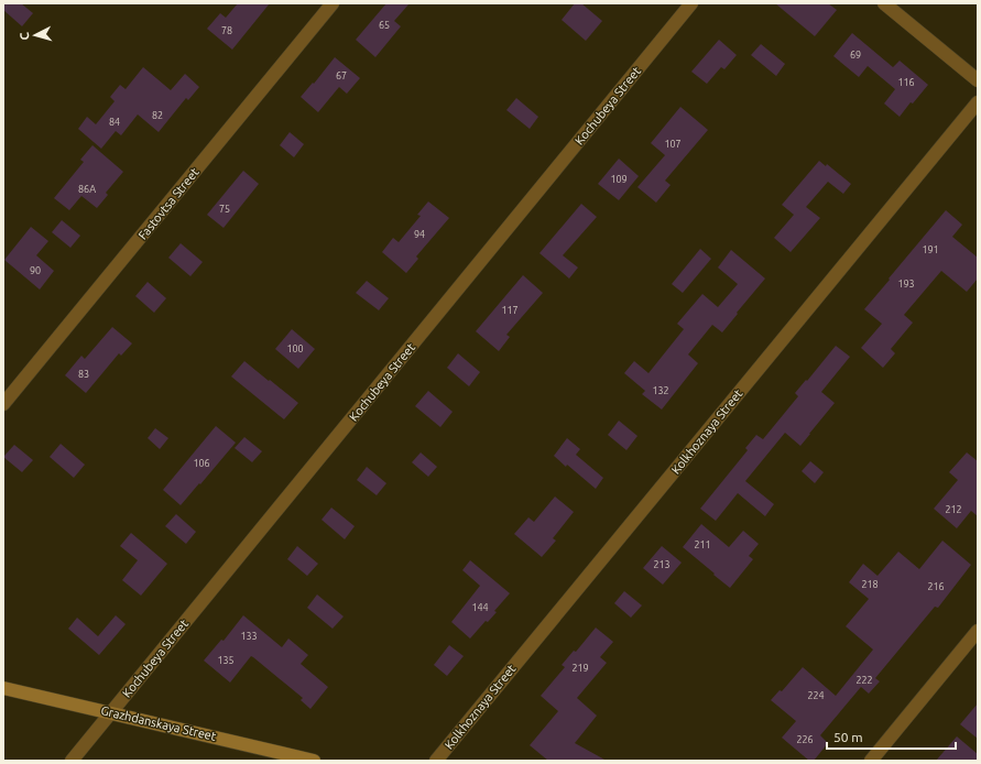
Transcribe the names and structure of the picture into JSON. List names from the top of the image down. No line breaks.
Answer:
{"streets":{"main road":["Grazhdanskaya Street"],"street":["Kochubeya Street","Fastovtsa Street","Kolkhoznaya Street"]},"crossings":[["Kochubeya Street","Grazhdanskaya Street"]],"house_numbers":["65","78","69","67","116","82","84","107","109","86А","75","94","191","90","193","117","100","83","132","106","212","211","213","218","216","144","133","135","219","222","224","226"],"scale_bar":"50 m","north":"left"}
